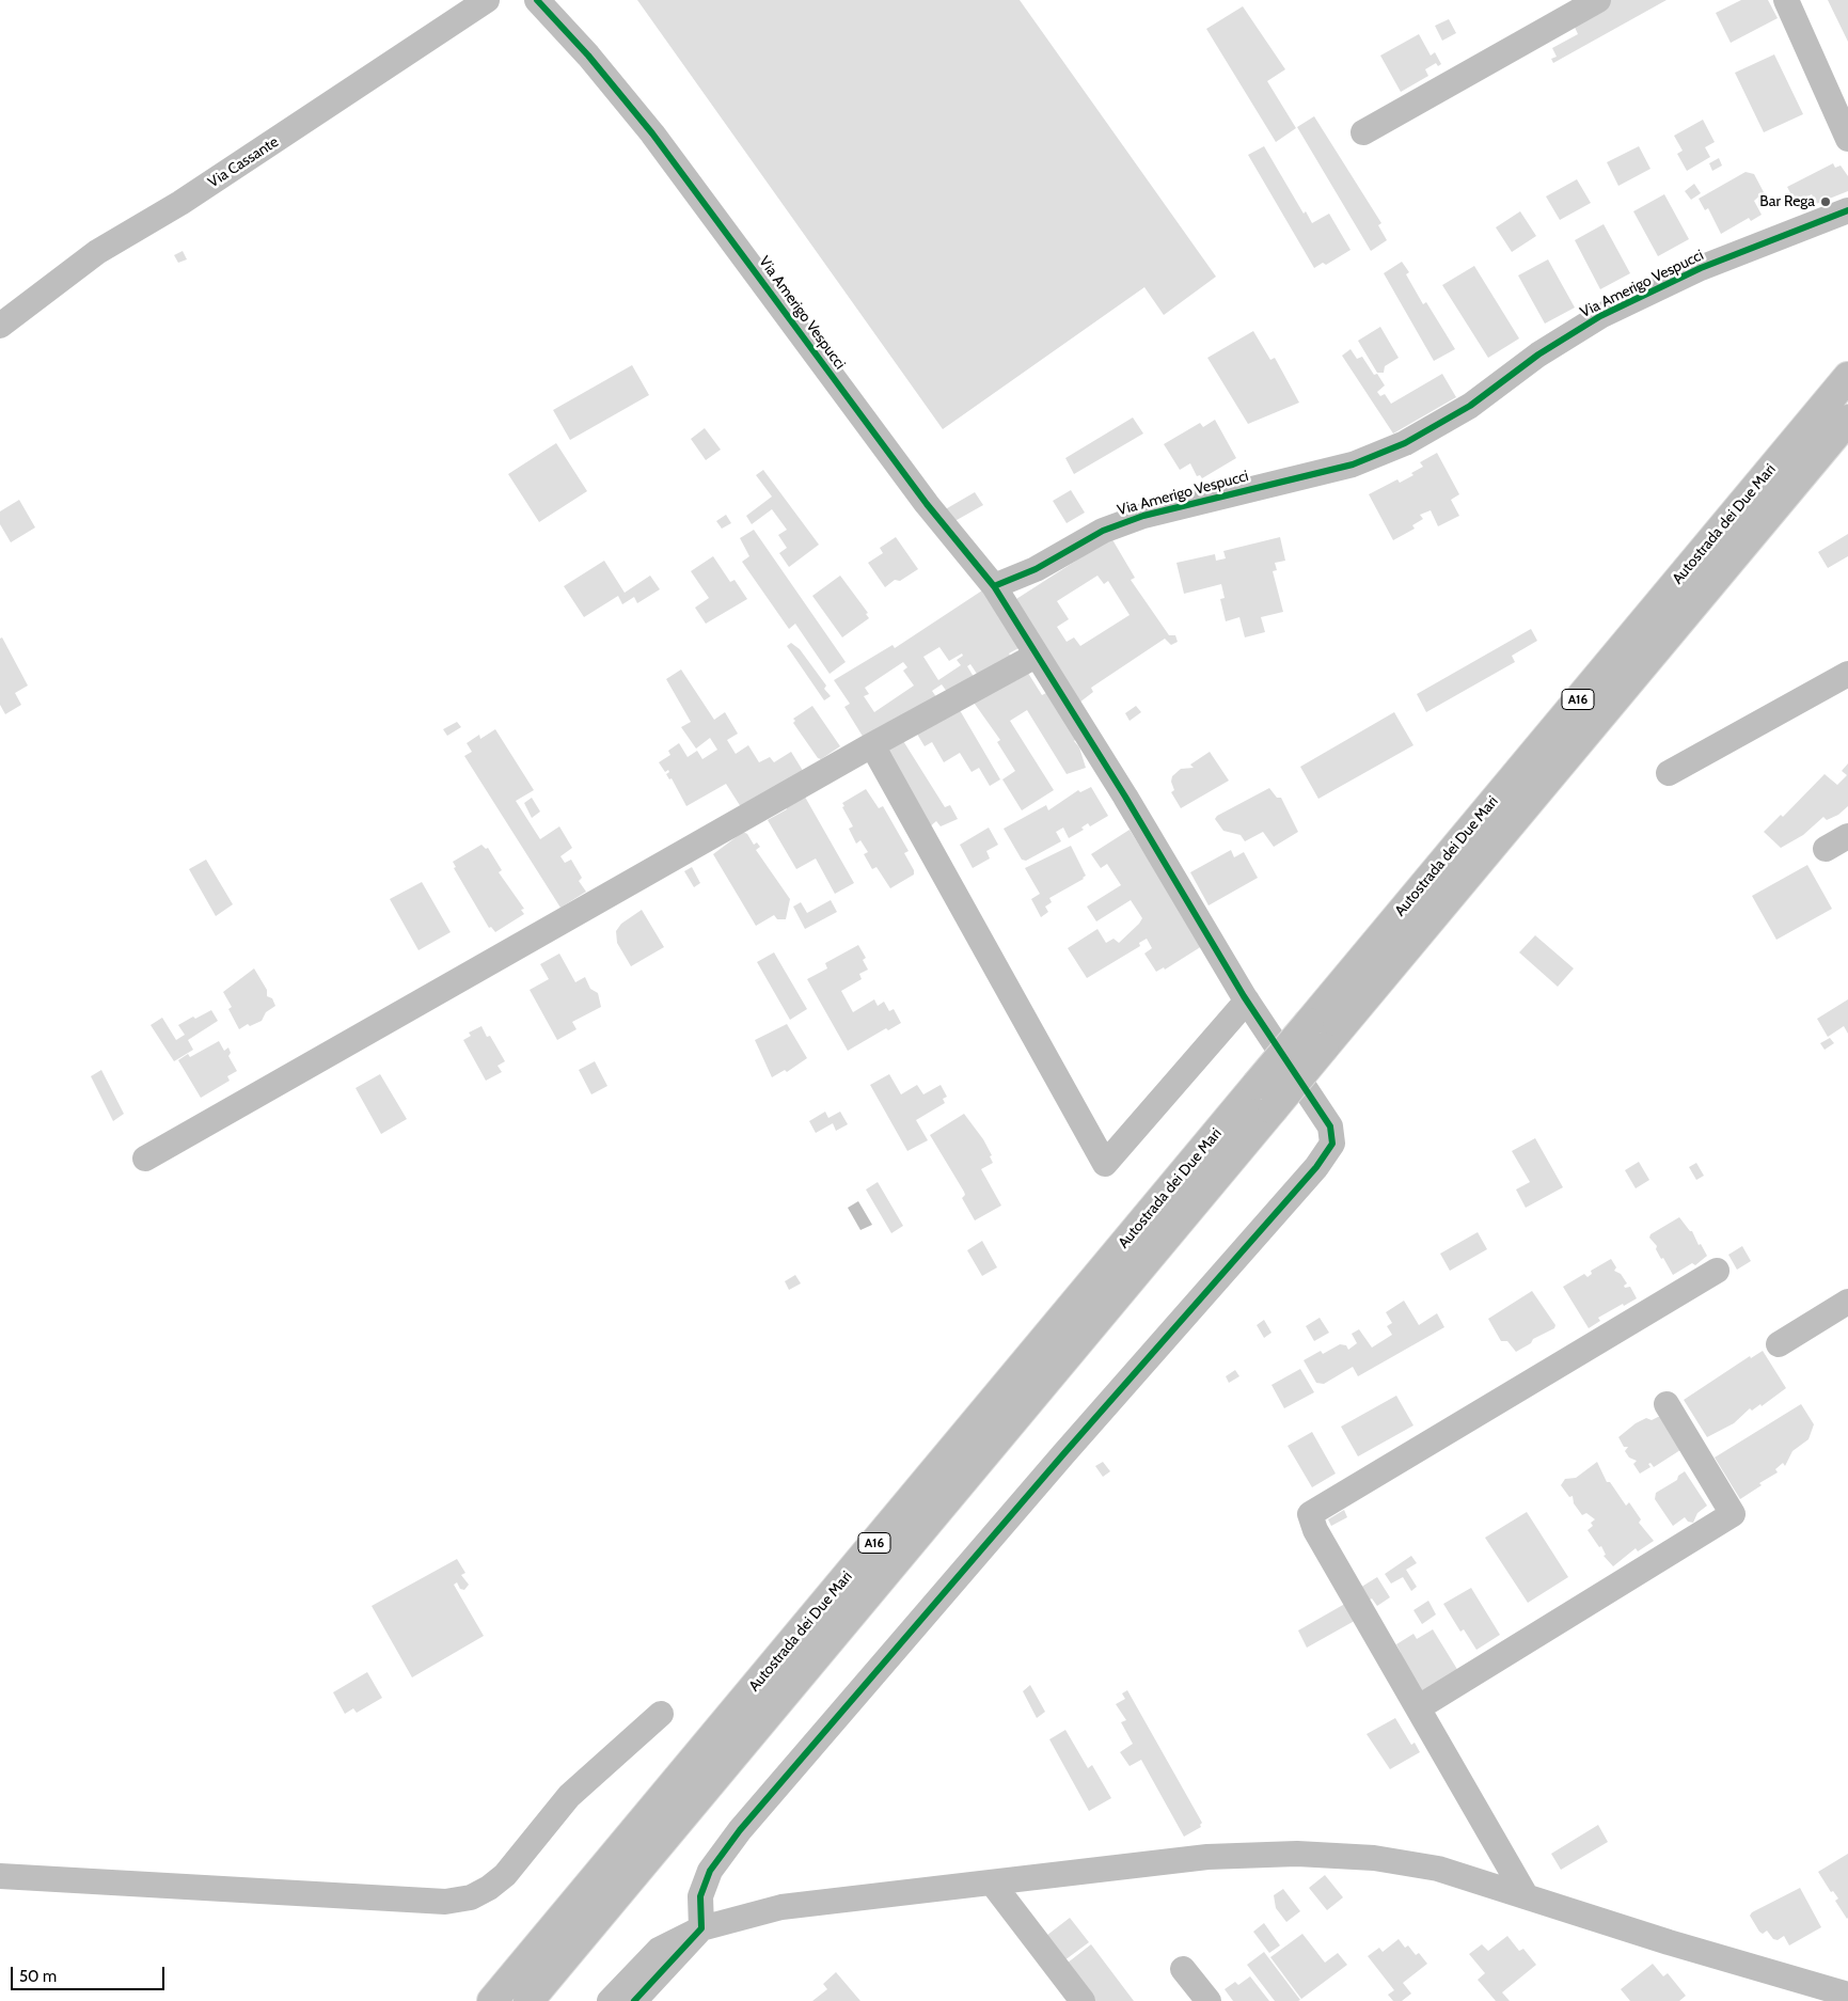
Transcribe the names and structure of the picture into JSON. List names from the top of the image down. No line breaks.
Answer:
{"streets":{"highway":["Autostrada dei Due Mari","A16"],"street":["Via Cassante","Via Amerigo Vespucci"]},"places":["Bar Rega"],"scale_bar":"50 m"}
